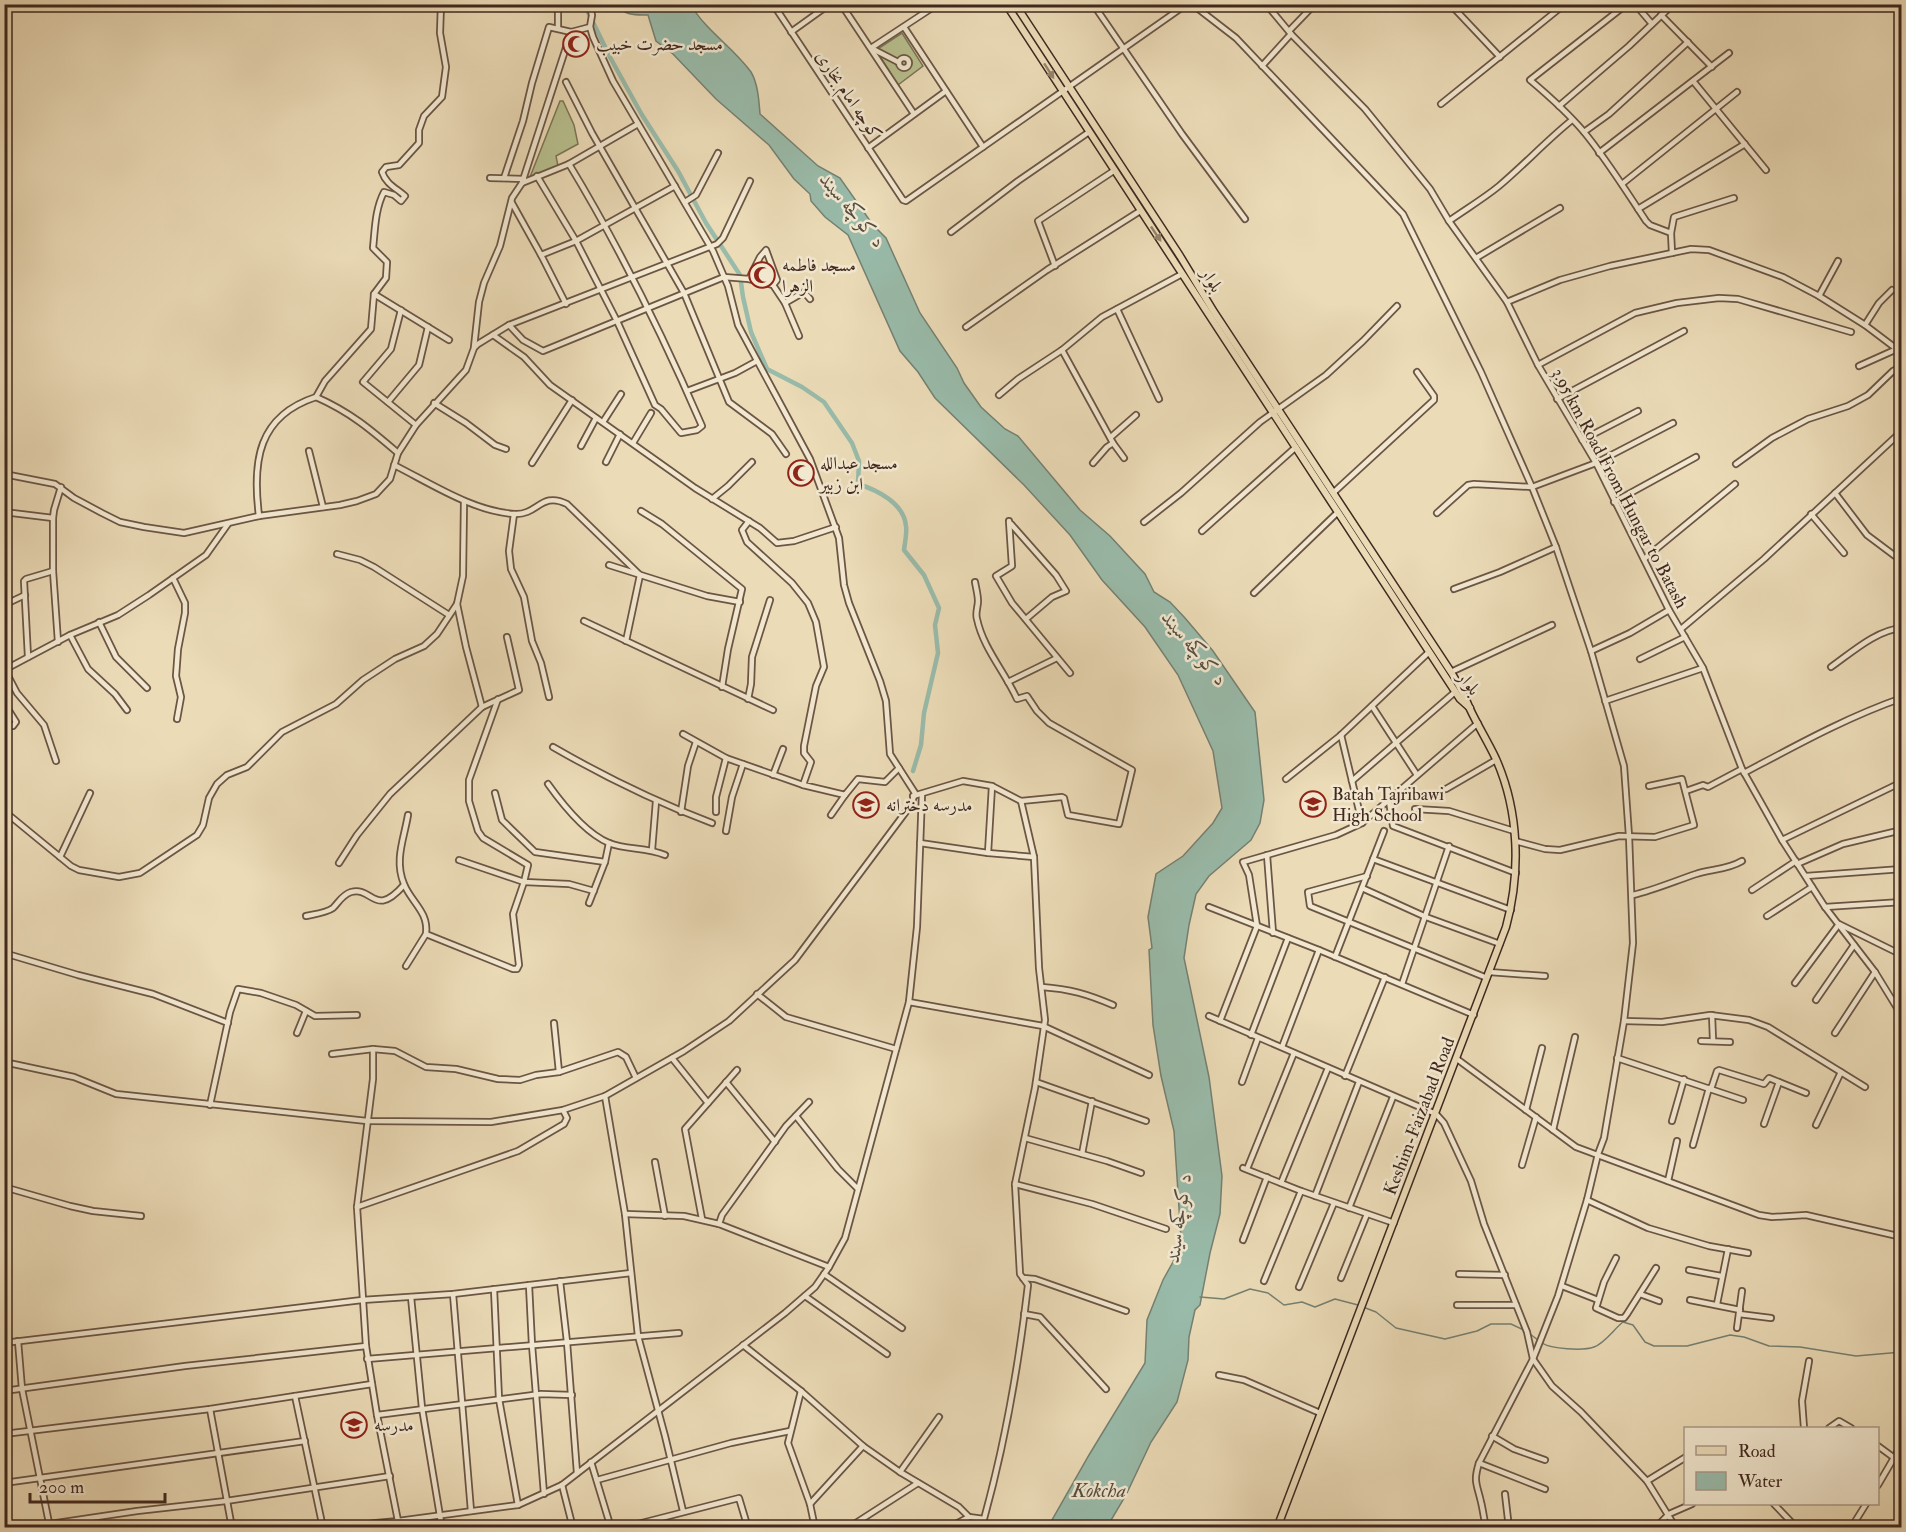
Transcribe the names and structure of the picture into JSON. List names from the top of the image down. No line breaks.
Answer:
{"streets":{"main road":["بلوار","Keshim-Faizabad Road"],"street":["کوچه امام بخاری","3.95 km Road From Hungar to Batash"]},"crossings":[["بلوار","Keshim-Faizabad Road"]],"water":["د کوکچه سیند","Kokcha"],"places":{"mosque":["مسجد حضرت خبیب","مسجد فاطمه الزهرا","مسجد عبدالله ابن زبیر"],"school or university":["Batah Tajribawi High School","مدرسه دخترانه","مدرسه"]},"legend":["Road","Water"],"scale_bar":"200 m"}
